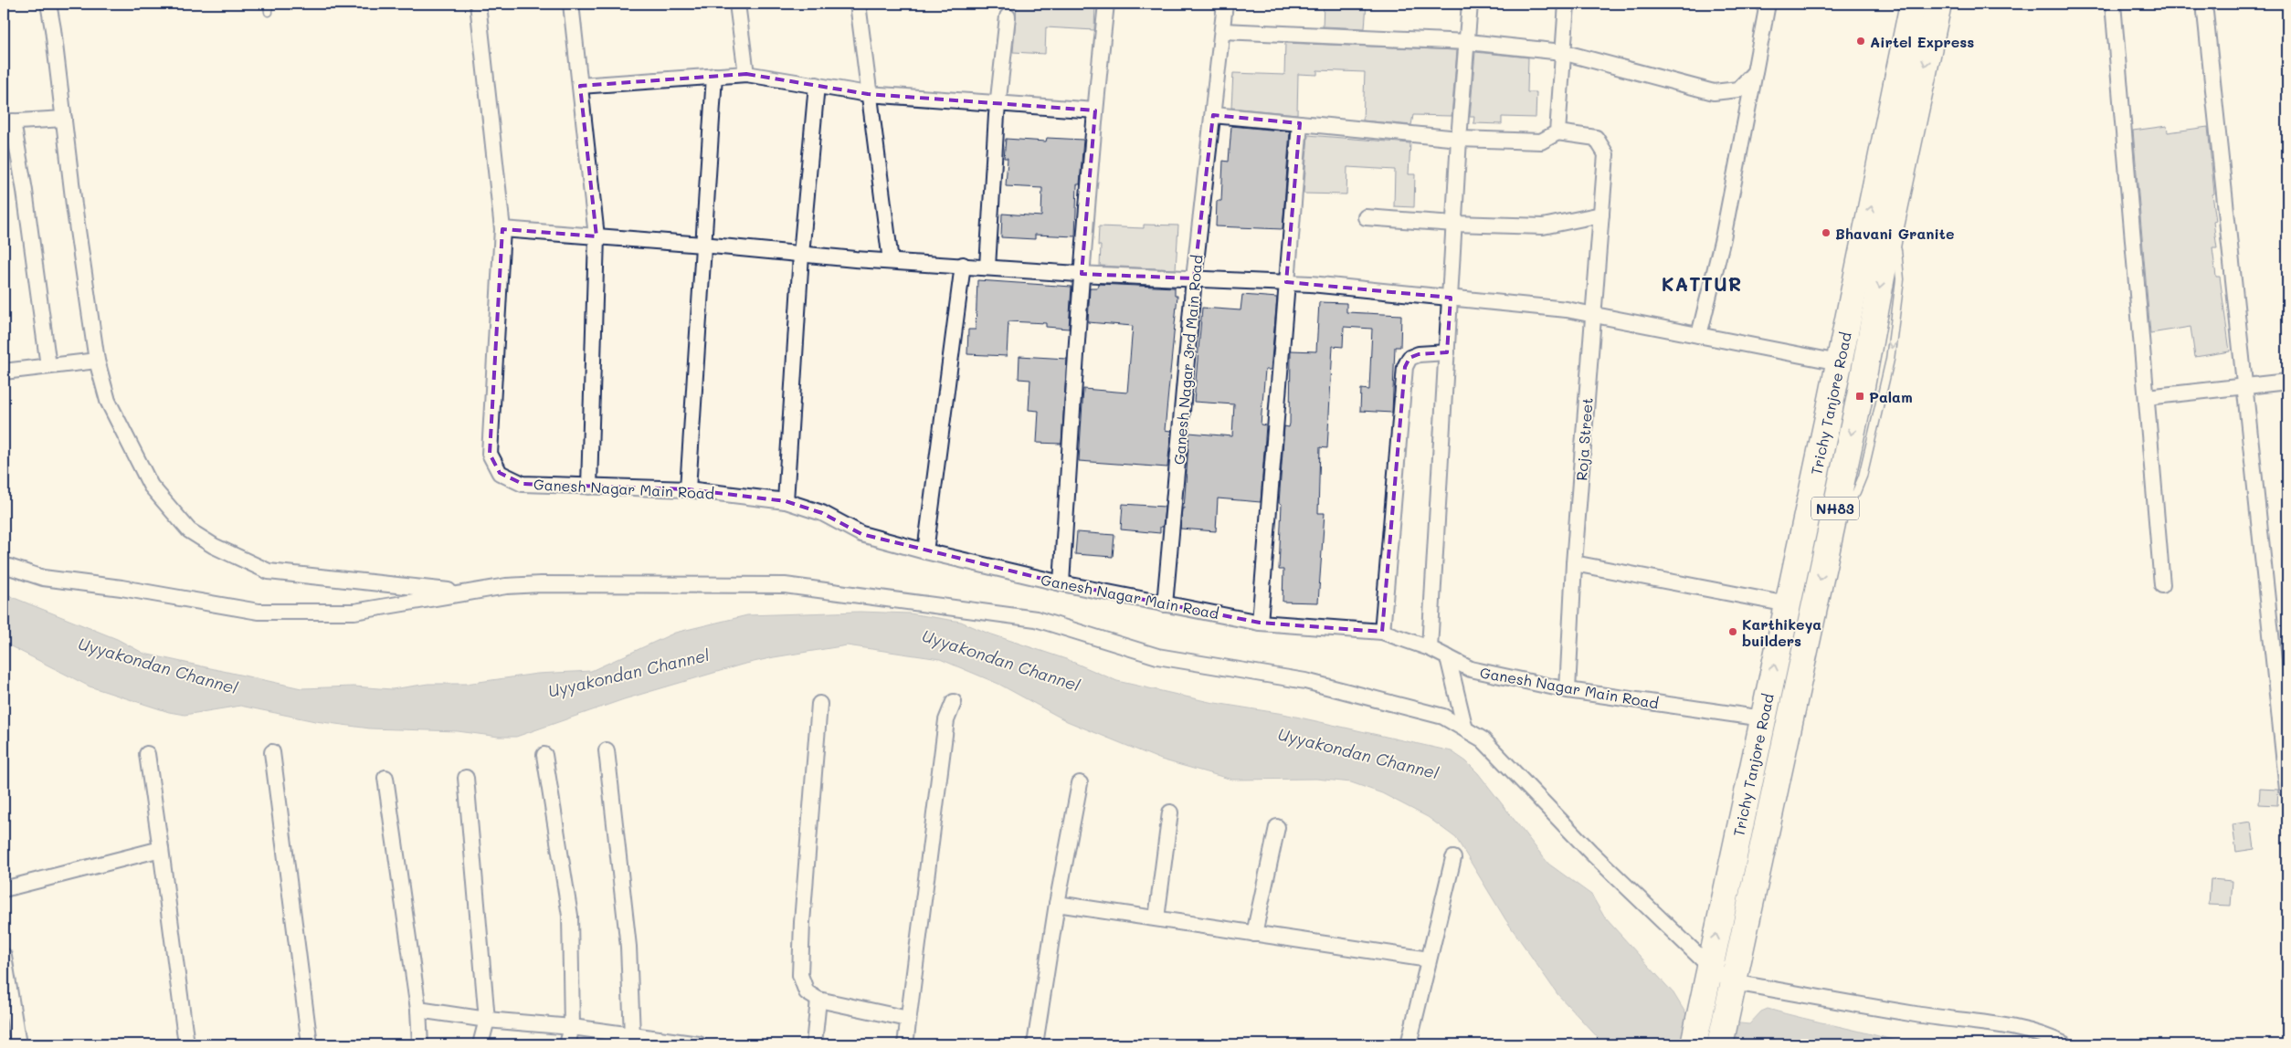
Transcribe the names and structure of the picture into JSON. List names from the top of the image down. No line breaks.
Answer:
{"streets":{"highway":["Trichy Tanjore Road","NH83"],"street":["Ganesh Nagar 3rd Main Road","Roja Street","Ganesh Nagar Main Road"]},"crossings":[["Ganesh Nagar 3rd Main Road","Ganesh Nagar Main Road"],["Trichy Tanjore Road","Ganesh Nagar Main Road"],["Roja Street","Ganesh Nagar Main Road"]],"districts":["KATTUR"],"water":["Uyyakondan Channel"],"places":{"other":["Airtel Express","Bhavani Granite","Karthikeya builders"],"transit":["Palam"]}}
